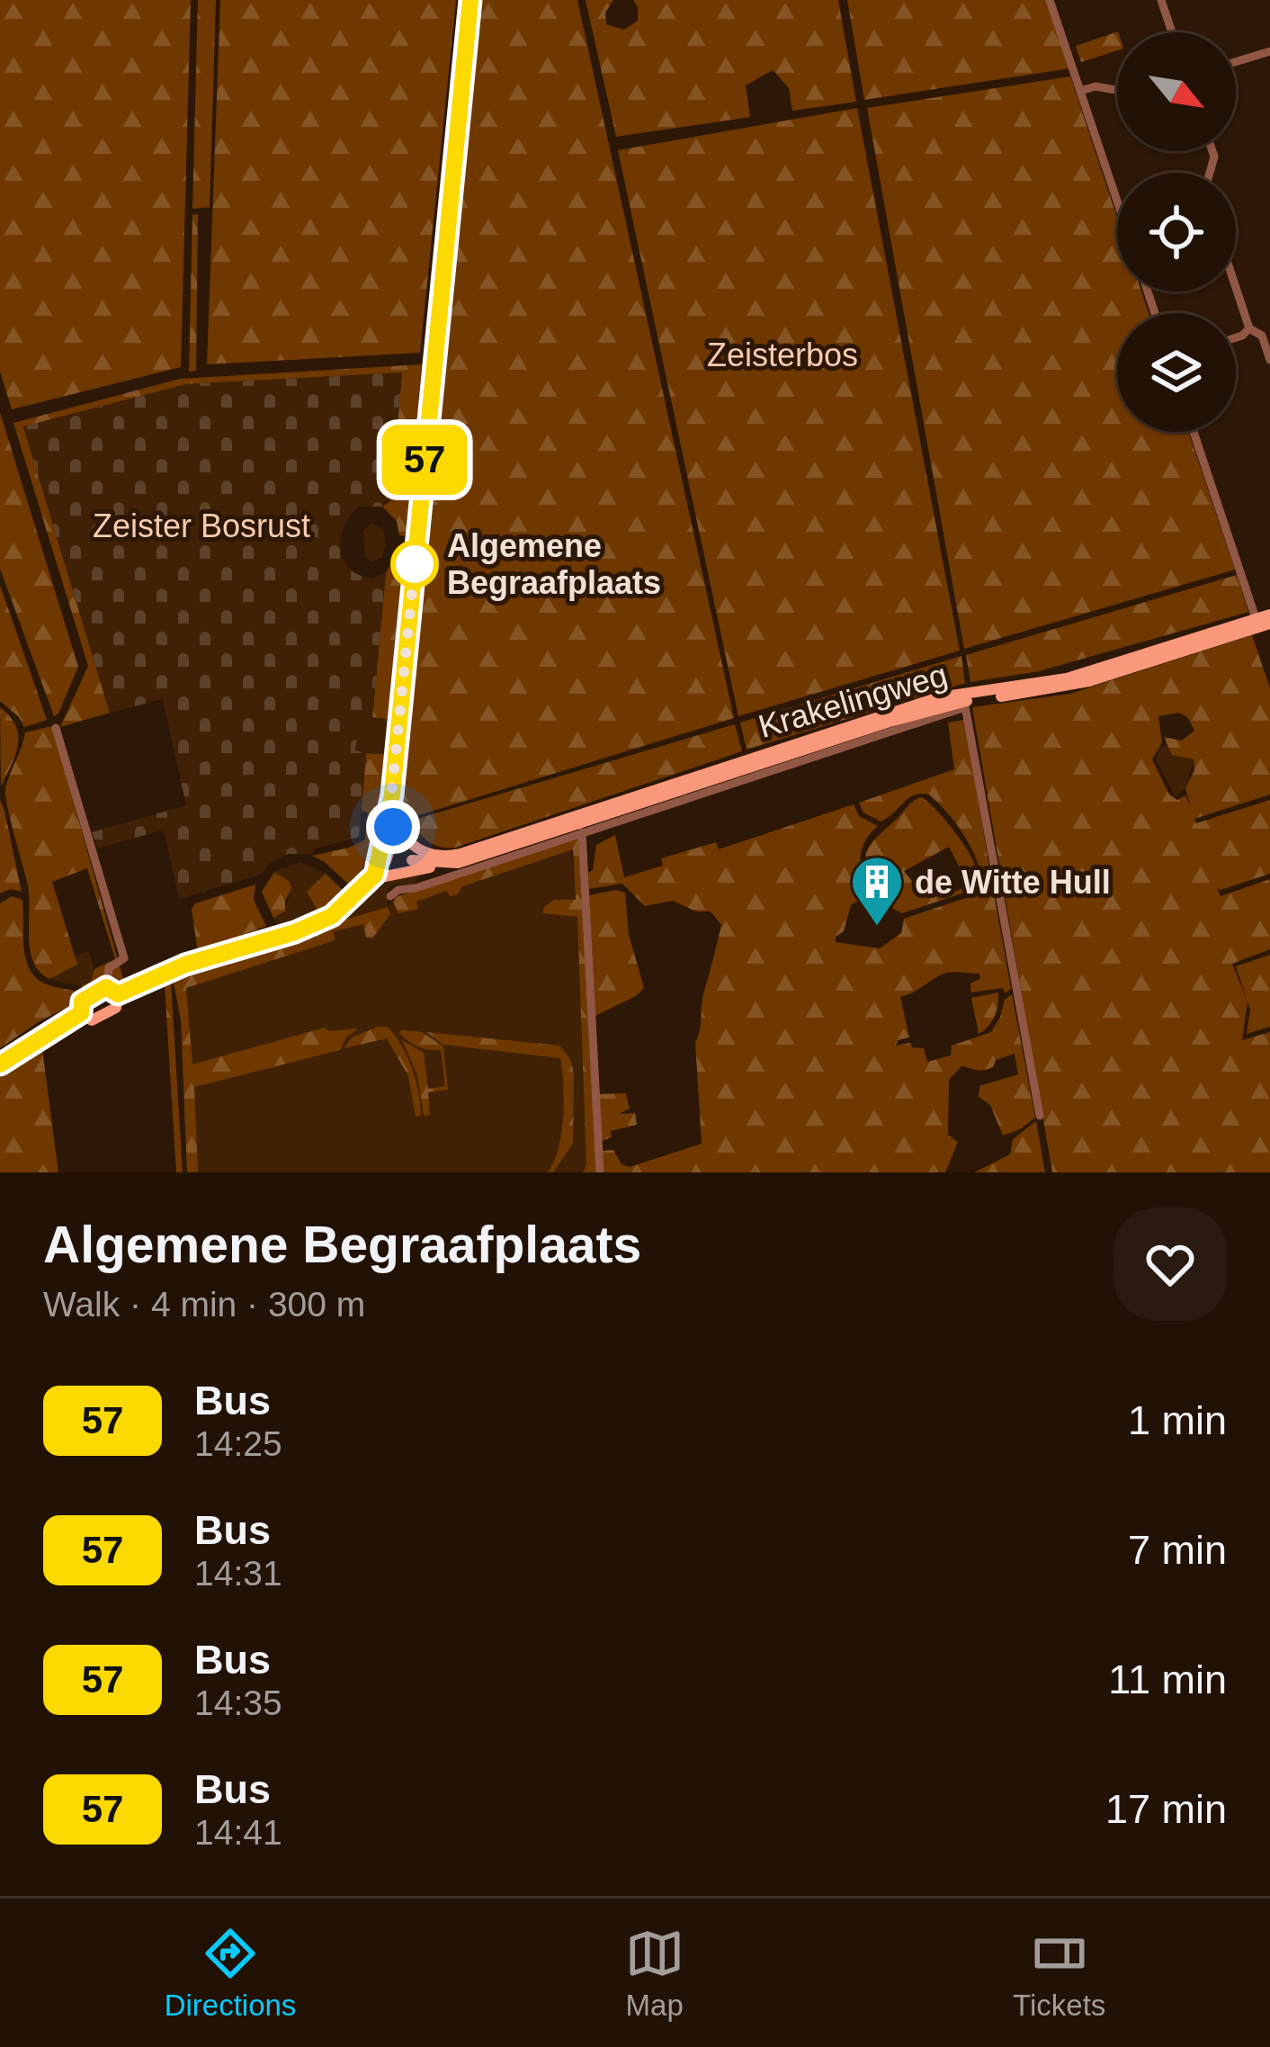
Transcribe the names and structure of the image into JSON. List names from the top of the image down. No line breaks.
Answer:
{"streets":{"main road":["Krakelingweg"]},"parks":["Zeisterbos","Zeister Bosrust"],"places":{"other":["Algemene Begraafplaats"],"building":["de Witte Hull"]},"lines":["bus line 57"],"north":"bottom right","page":{"on_map":"57","heading":["Algemene Begraafplaats","Walk · 4 min · 300 m"],"list":[{"mark":"57","name":"Bus","note":"14:25","value":"1 min"},{"mark":"57","name":"Bus","note":"14:31","value":"7 min"},{"mark":"57","name":"Bus","note":"14:35","value":"11 min"},{"mark":"57","name":"Bus","note":"14:41","value":"17 min"}],"tabs":["Directions","Map","Tickets"]}}
